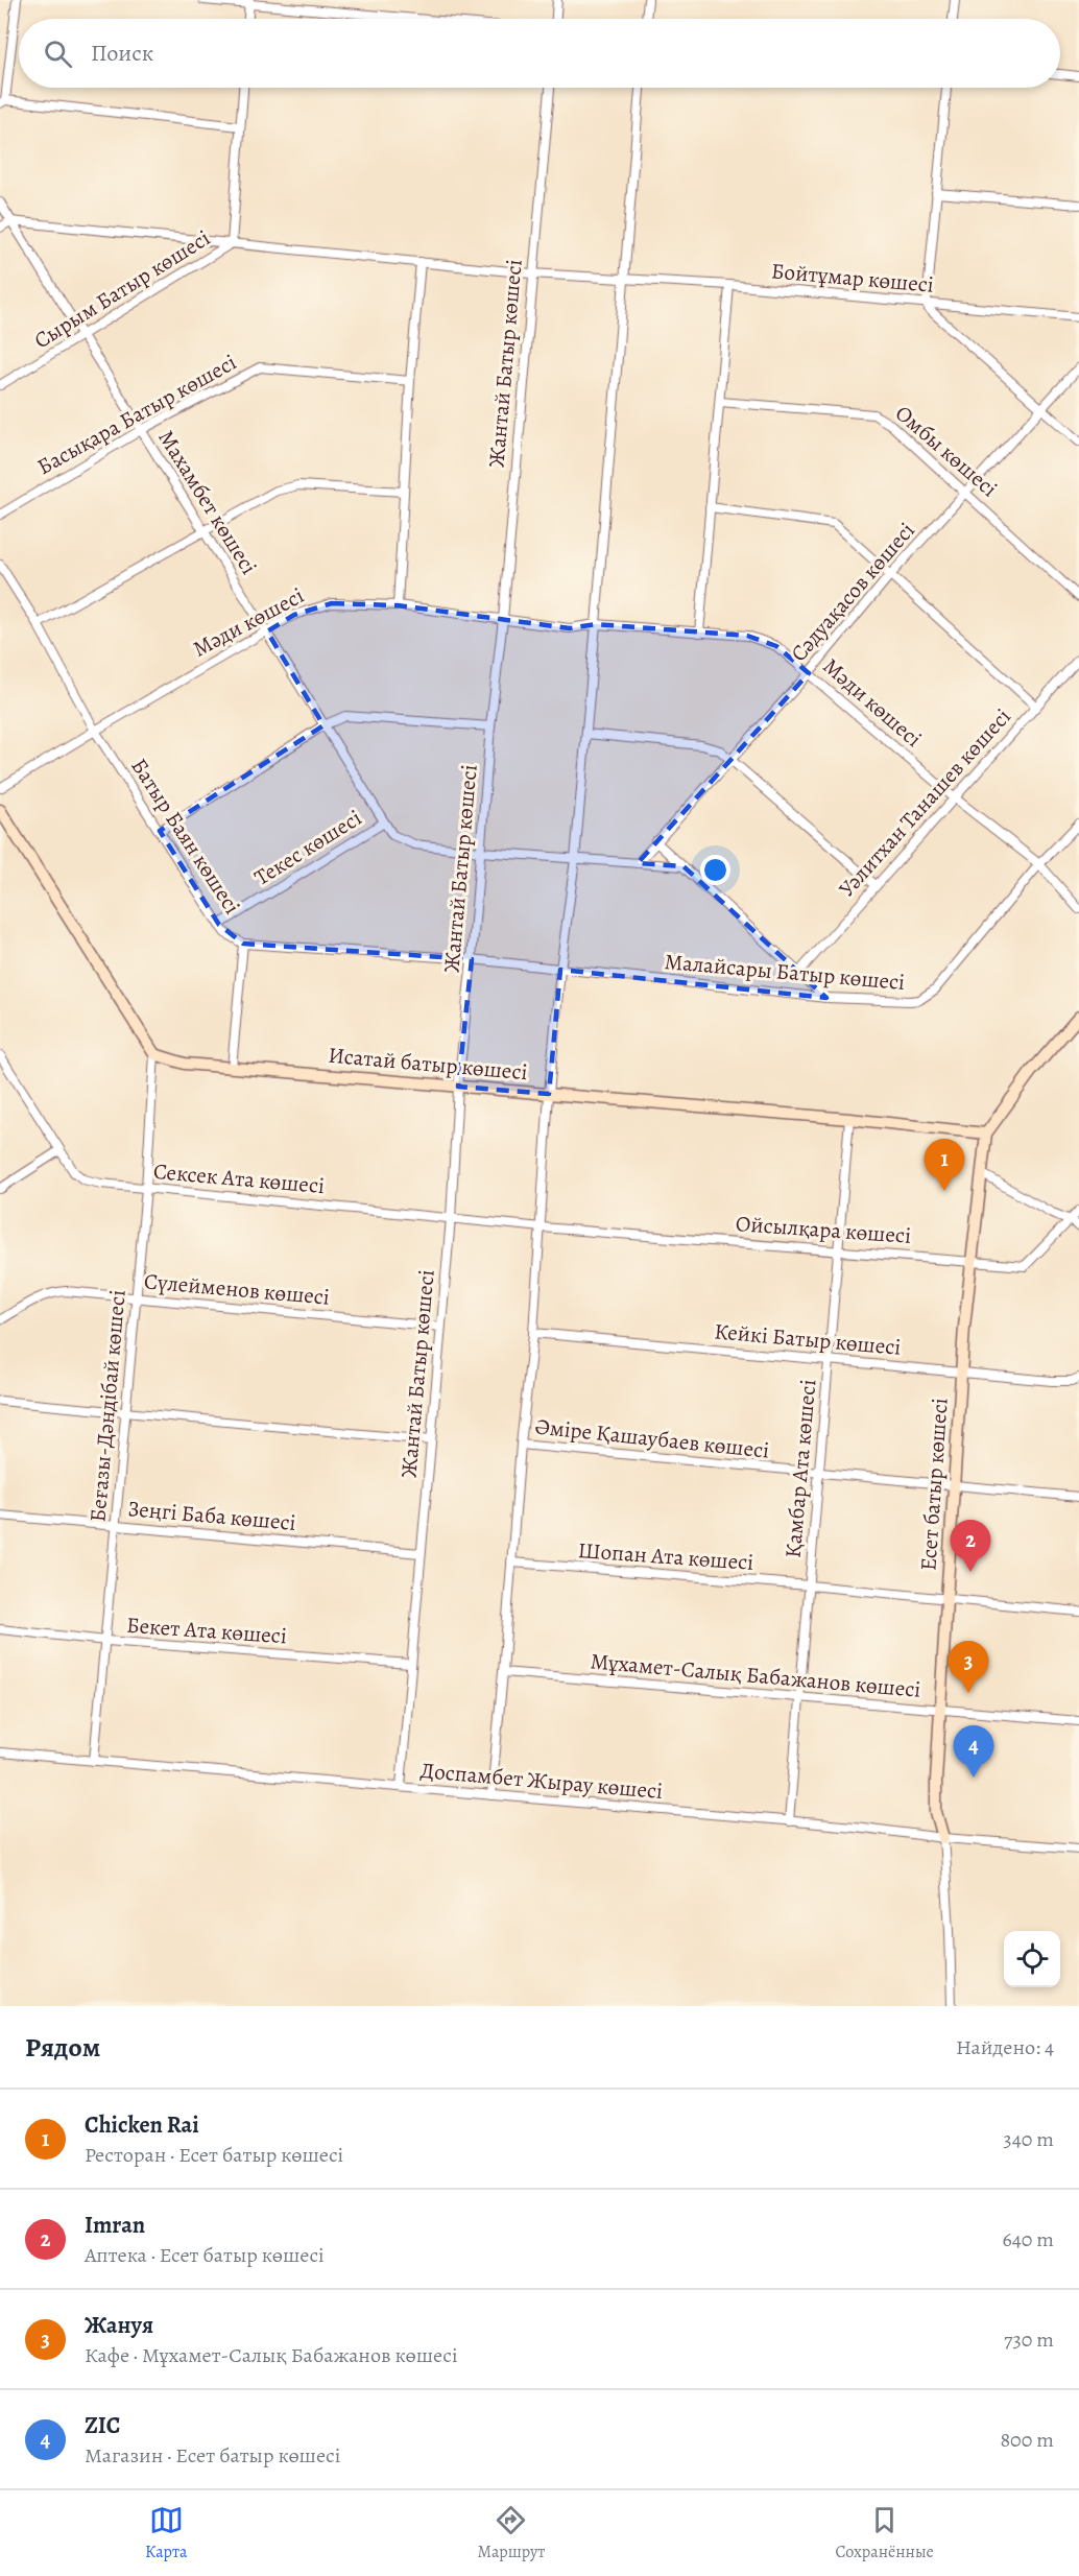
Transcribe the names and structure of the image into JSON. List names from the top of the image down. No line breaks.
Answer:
{"streets":{"street":["Бойтұмар көшесі","Сырым Батыр көшесі","Жантай Батыр көшесі","Басықара Батыр көшесі","Омбы көшесі","Махамбет көшесі","Сәдуақасов көшесі","Мәди көшесі","Уәлитхан Танашев көшесі","Батыр Баян көшесі","Текес көшесі","Малайсары Батыр көшесі","Исатай батыр көшесі","Сексек Ата көшесі","Ойсылқара көшесі","Сүлейменов көшесі","Кейкі Батыр көшесі","Беғазы-Дәндібай көшесі","Әміре Қашаубаев көшесі","Қамбар Ата көшесі","Есет батыр көшесі","Зеңгі Баба көшесі","Шопан Ата көшесі","Бекет Ата көшесі","Мұхамет-Салық Бабажанов көшесі","Доспамбет Жырау көшесі"]},"crossings":[["Бойтұмар көшесі","Сырым Батыр көшесі"],["Бойтұмар көшесі","Жантай Батыр көшесі"],["Сырым Батыр көшесі","Махамбет көшесі"],["Жантай Батыр көшесі","Махамбет көшесі"],["Жантай Батыр көшесі","Мәди көшесі"],["Жантай Батыр көшесі","Батыр Баян көшесі"],["Жантай Батыр көшесі","Исатай батыр көшесі"],["Жантай Батыр көшесі","Сексек Ата көшесі"],["Жантай Батыр көшесі","Сүлейменов көшесі"],["Жантай Батыр көшесі","Зеңгі Баба көшесі"],["Жантай Батыр көшесі","Бекет Ата көшесі"],["Жантай Батыр көшесі","Доспамбет Жырау көшесі"],["Басықара Батыр көшесі","Махамбет көшесі"],["Омбы көшесі","Сәдуақасов көшесі"],["Махамбет көшесі","Сәдуақасов көшесі"],["Махамбет көшесі","Мәди көшесі"],["Махамбет көшесі","Текес көшесі"],["Сәдуақасов көшесі","Мәди көшесі"],["Мәди көшесі","Уәлитхан Танашев көшесі"],["Мәди көшесі","Батыр Баян көшесі"],["Мәди көшесі","Малайсары Батыр көшесі"],["Батыр Баян көшесі","Текес көшесі"],["Батыр Баян көшесі","Малайсары Батыр көшесі"],["Исатай батыр көшесі","Беғазы-Дәндібай көшесі"],["Исатай батыр көшесі","Қамбар Ата көшесі"],["Исатай батыр көшесі","Есет батыр көшесі"],["Сексек Ата көшесі","Ойсылқара көшесі"],["Сексек Ата көшесі","Беғазы-Дәндібай көшесі"],["Ойсылқара көшесі","Қамбар Ата көшесі"],["Ойсылқара көшесі","Есет батыр көшесі"],["Сүлейменов көшесі","Беғазы-Дәндібай көшесі"],["Кейкі Батыр көшесі","Қамбар Ата көшесі"],["Кейкі Батыр көшесі","Есет батыр көшесі"],["Беғазы-Дәндібай көшесі","Зеңгі Баба көшесі"],["Беғазы-Дәндібай көшесі","Бекет Ата көшесі"],["Беғазы-Дәндібай көшесі","Доспамбет Жырау көшесі"],["Әміре Қашаубаев көшесі","Қамбар Ата көшесі"],["Әміре Қашаубаев көшесі","Есет батыр көшесі"],["Қамбар Ата көшесі","Шопан Ата көшесі"],["Қамбар Ата көшесі","Мұхамет-Салық Бабажанов көшесі"],["Қамбар Ата көшесі","Доспамбет Жырау көшесі"],["Есет батыр көшесі","Шопан Ата көшесі"],["Есет батыр көшесі","Мұхамет-Салық Бабажанов көшесі"],["Есет батыр көшесі","Доспамбет Жырау көшесі"]],"page":{"search":"Поиск","pins":["1","2","3","4"],"heading":["Рядом","Найдено: 4"],"list":[{"mark":"1","name":"Chicken Rai","note":"Ресторан · Есет батыр көшесі","value":"340 m"},{"mark":"2","name":"Imran","note":"Аптека · Есет батыр көшесі","value":"640 m"},{"mark":"3","name":"Жануя","note":"Кафе · Мұхамет-Салық Бабажанов көшесі","value":"730 m"},{"mark":"4","name":"ZIC","note":"Магазин · Есет батыр көшесі","value":"800 m"}],"nav":["Карта","Маршрут","Сохранённые"]}}
